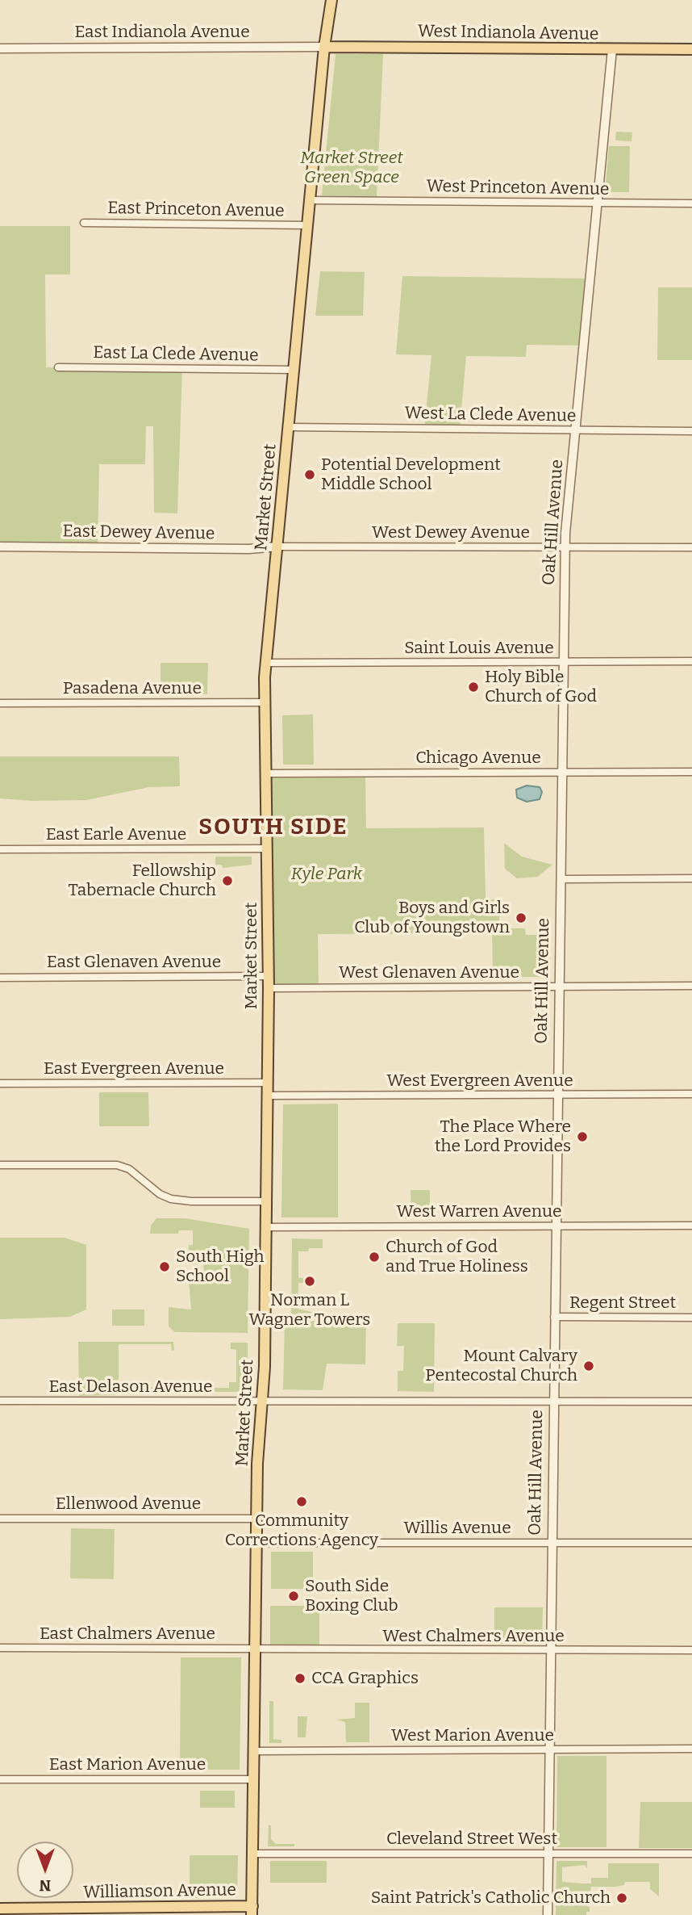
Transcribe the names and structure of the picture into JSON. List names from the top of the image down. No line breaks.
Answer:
{"streets":{"main road":["West Indianola Avenue","Market Street","Williamson Avenue"],"street":["East Indianola Avenue","West Princeton Avenue","East Princeton Avenue","East La Clede Avenue","West La Clede Avenue","Oak Hill Avenue","East Dewey Avenue","West Dewey Avenue","Saint Louis Avenue","Pasadena Avenue","Chicago Avenue","East Earle Avenue","East Glenaven Avenue","West Glenaven Avenue","East Evergreen Avenue","West Evergreen Avenue","West Warren Avenue","Regent Street","East Delason Avenue","Ellenwood Avenue","Willis Avenue","East Chalmers Avenue","West Chalmers Avenue","West Marion Avenue","East Marion Avenue","Cleveland Street West"]},"crossings":[["East Indianola Avenue","West Indianola Avenue"],["East Indianola Avenue","Market Street"],["West Indianola Avenue","Market Street"],["West Indianola Avenue","Oak Hill Avenue"],["West Princeton Avenue","Market Street"],["West Princeton Avenue","Oak Hill Avenue"],["East Princeton Avenue","Market Street"],["East La Clede Avenue","Market Street"],["West La Clede Avenue","Market Street"],["West La Clede Avenue","Oak Hill Avenue"],["Market Street","East Dewey Avenue"],["Market Street","West Dewey Avenue"],["Market Street","Saint Louis Avenue"],["Market Street","Pasadena Avenue"],["Market Street","Chicago Avenue"],["Market Street","East Earle Avenue"],["Market Street","East Glenaven Avenue"],["Market Street","West Glenaven Avenue"],["Market Street","East Evergreen Avenue"],["Market Street","West Evergreen Avenue"],["Market Street","West Warren Avenue"],["Market Street","East Delason Avenue"],["Market Street","Ellenwood Avenue"],["Market Street","Willis Avenue"],["Market Street","East Chalmers Avenue"],["Market Street","West Chalmers Avenue"],["Market Street","West Marion Avenue"],["Market Street","East Marion Avenue"],["Market Street","Cleveland Street West"],["Market Street","Williamson Avenue"],["Oak Hill Avenue","West Dewey Avenue"],["Oak Hill Avenue","Saint Louis Avenue"],["Oak Hill Avenue","Chicago Avenue"],["Oak Hill Avenue","West Glenaven Avenue"],["Oak Hill Avenue","West Evergreen Avenue"],["Oak Hill Avenue","West Warren Avenue"],["Oak Hill Avenue","Regent Street"],["Oak Hill Avenue","East Delason Avenue"],["Oak Hill Avenue","Willis Avenue"],["Oak Hill Avenue","West Chalmers Avenue"],["Oak Hill Avenue","West Marion Avenue"],["Oak Hill Avenue","Cleveland Street West"],["East Dewey Avenue","West Dewey Avenue"],["East Chalmers Avenue","West Chalmers Avenue"]],"districts":["SOUTH SIDE"],"parks":["Market Street Green Space","Kyle Park"],"places":["Potential Development Middle School","Holy Bible Church of God","Fellowship Tabernacle Church","Boys and Girls Club of Youngstown","The Place Where the Lord Provides","Church of God and True Holiness","South High School","Norman L Wagner Towers","Mount Calvary Pentecostal Church","Community Corrections Agency","South Side Boxing Club","CCA Graphics","Saint Patrick's Catholic Church"],"north":"bottom"}
